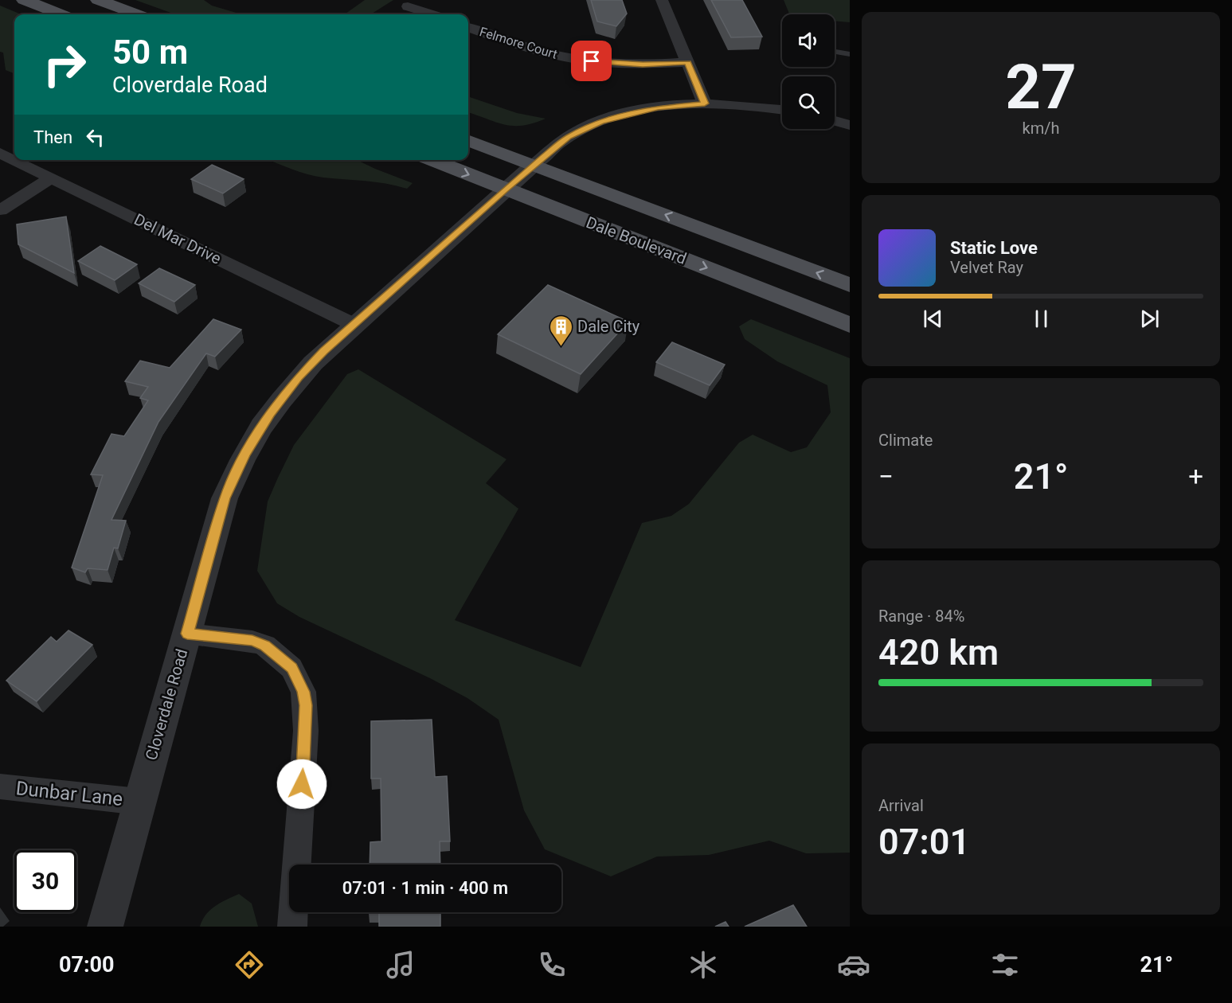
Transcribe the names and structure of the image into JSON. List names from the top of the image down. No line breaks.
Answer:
{"streets":{"main road":["Dale Boulevard"],"street":["Felmore Court","Del Mar Drive","Cloverdale Road","Dunbar Lane"]},"crossings":[["Del Mar Drive","Cloverdale Road"],["Dale Boulevard","Cloverdale Road"],["Cloverdale Road","Dunbar Lane"]],"places":{"building":["Dale City"]},"page":{"tile":[["27","km/h"],"Climate",["Range · 84%","420 km"],["Arrival","07:01"]],"turn":["50 m","Cloverdale Road"],"then":"Then","song":["Static Love","Velvet Ray"],"heat":["−","21°","+"],"limit":"30","trip":"07:01 · 1 min · 400 m","tabs":["07:00","21°"]}}
